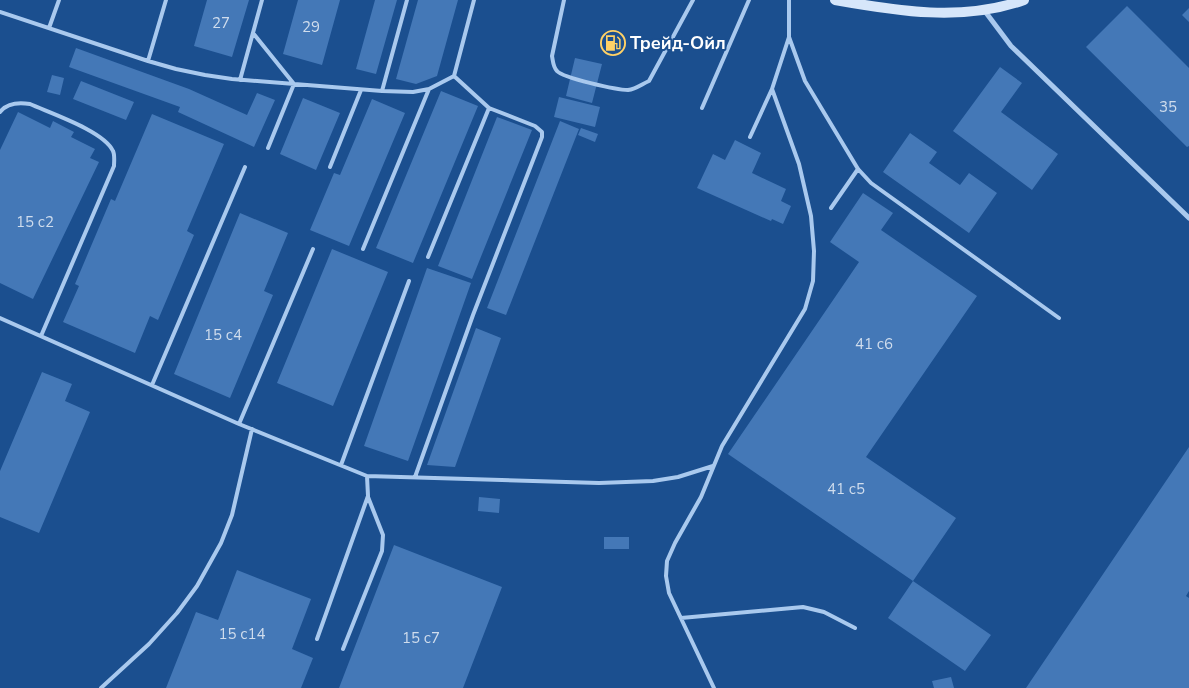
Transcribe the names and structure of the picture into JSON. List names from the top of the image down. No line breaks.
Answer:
{"places":{"fuel station":["Трейд-Ойл"]},"house_numbers":["27","29","35","15 с2","15 с4","41 с6","41 с5","15 с14","15 с7"]}
